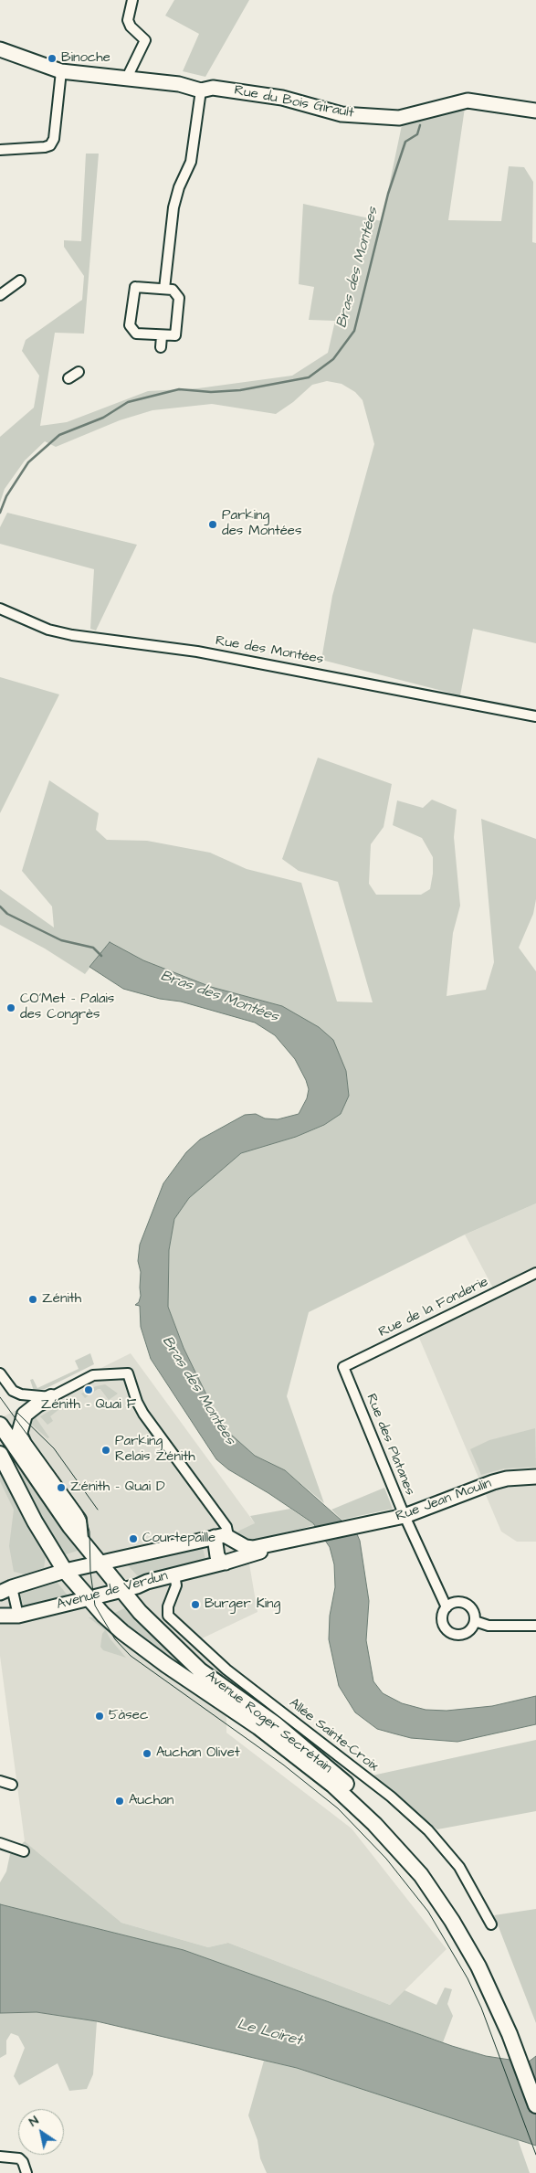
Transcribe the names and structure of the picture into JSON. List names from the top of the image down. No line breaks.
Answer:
{"streets":{"main road":["Avenue Roger Secrétain"],"street":["Rue du Bois Girault","Rue des Montées","Rue de la Fonderie","Rue des Platanes","Rue Jean Moulin","Avenue de Verdun","Allée Sainte-Croix"]},"crossings":[["Rue de la Fonderie","Rue des Platanes"],["Rue des Platanes","Rue Jean Moulin"],["Rue Jean Moulin","Avenue de Verdun"],["Avenue de Verdun","Avenue Roger Secrétain"],["Avenue de Verdun","Allée Sainte-Croix"]],"water":["Bras des Montées","Le Loiret"],"places":["Binoche","Parking des Montées","CO'Met - Palais des Congrès","Zénith","Zénith - Quai F","Parking Relais Zénith","Zénith - Quai D","Courtepaille","Burger King","5àsec","Auchan Olivet","Auchan"],"north":"top left"}
